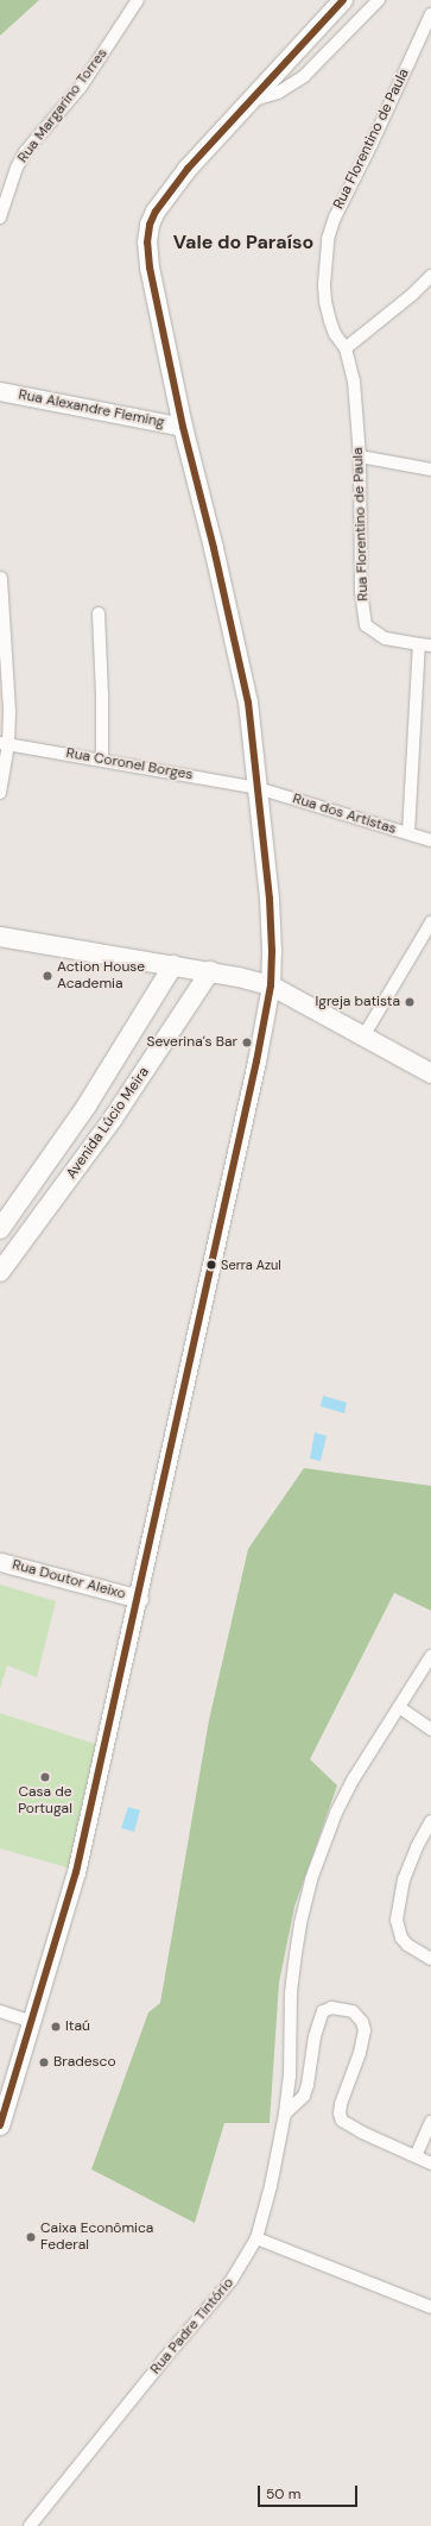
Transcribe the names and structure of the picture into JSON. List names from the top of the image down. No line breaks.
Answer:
{"streets":{"main road":["Rua Alexandre Fleming","Avenida Lúcio Meira","Rua Doutor Aleixo"],"street":["Rua Margarino Torres","Rua Florentino de Paula","Rua Coronel Borges","Rua dos Artistas","Rua Padre Tintório"]},"crossings":[["Rua Florentino de Paula","Rua dos Artistas"],["Rua Coronel Borges","Rua dos Artistas"]],"districts":["Vale do Paraíso"],"places":["Action House Academia","Igreja batista","Severina's Bar","Serra Azul","Casa de Portugal","Itaú","Bradesco","Caixa Econômica Federal"],"scale_bar":"50 m"}
